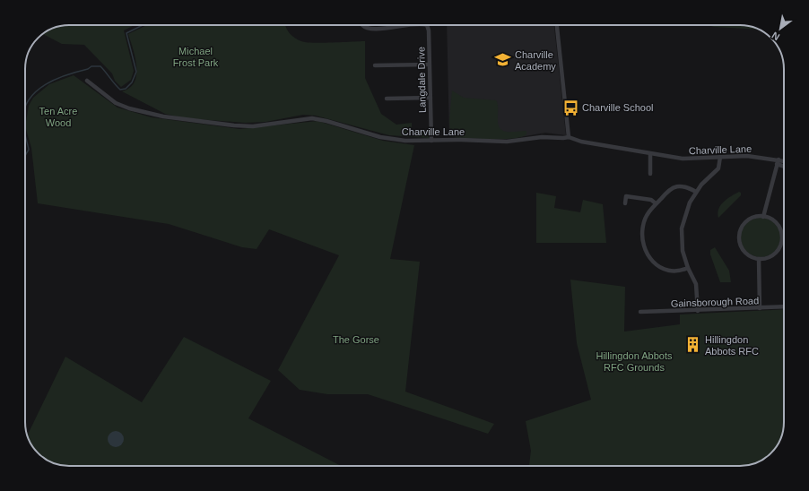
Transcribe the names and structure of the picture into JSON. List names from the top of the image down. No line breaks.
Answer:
{"streets":{"street":["Langdale Drive","Charville Lane","Gainsborough Road"]},"crossings":[["Langdale Drive","Charville Lane"]],"parks":["Michael Frost Park","Ten Acre Wood","The Gorse","Hillingdon Abbots RFC Grounds"],"places":{"school or university":["Charville Academy"],"bus stop":["Charville School"],"building":["Hillingdon Abbots RFC"]},"north":"bottom left"}
